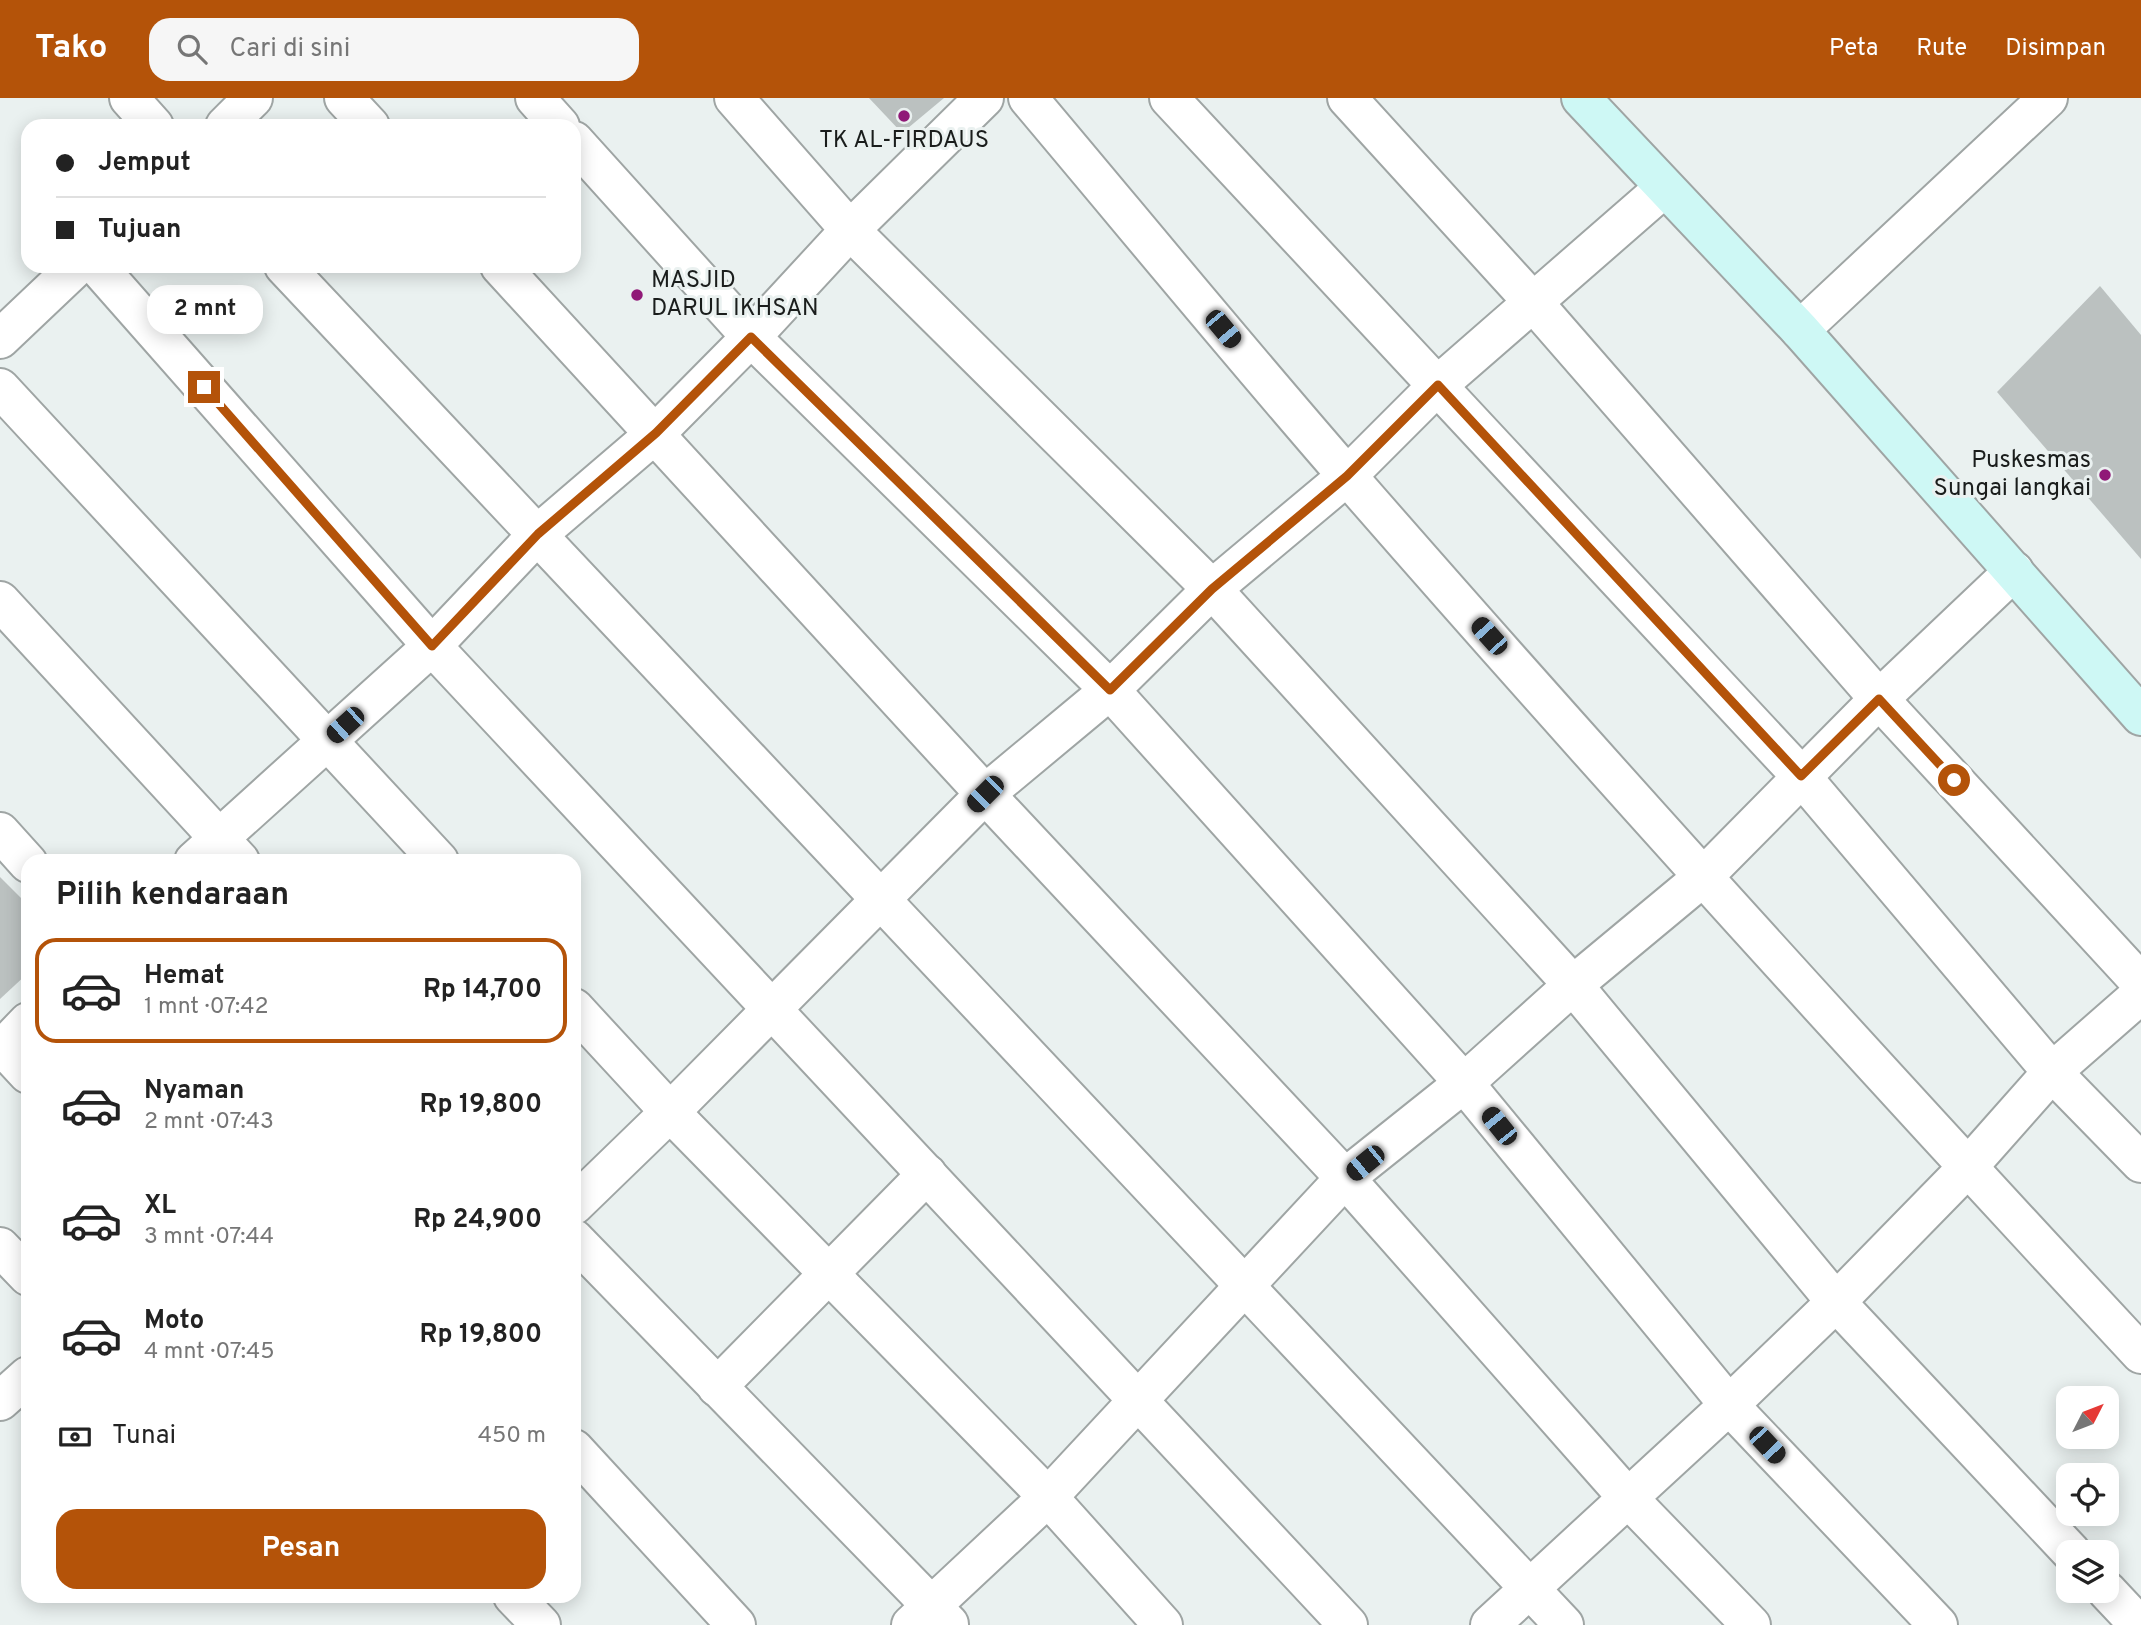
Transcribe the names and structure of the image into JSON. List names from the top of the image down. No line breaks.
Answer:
{"places":["TK AL-FIRDAUS","MASJID DARUL IKHSAN","Puskesmas Sungai langkai"],"north":"top right","page":{"header":"Tako","search":"Cari di sini","nav":["Peta","Rute","Disimpan"],"banner":["Jemput","Tujuan"],"bubble":"2 mnt","heading":"Pilih kendaraan","list":[{"name":"Hemat","note":"1 mnt · 07:42","value":"Rp 14,700"},{"name":"Nyaman","note":"2 mnt · 07:43","value":"Rp 19,800"},{"name":"XL","note":"3 mnt · 07:44","value":"Rp 24,900"},{"name":"Moto","note":"4 mnt · 07:45","value":"Rp 19,800"}],"pay":["Tunai","450 m"],"buttons":"Pesan"}}
